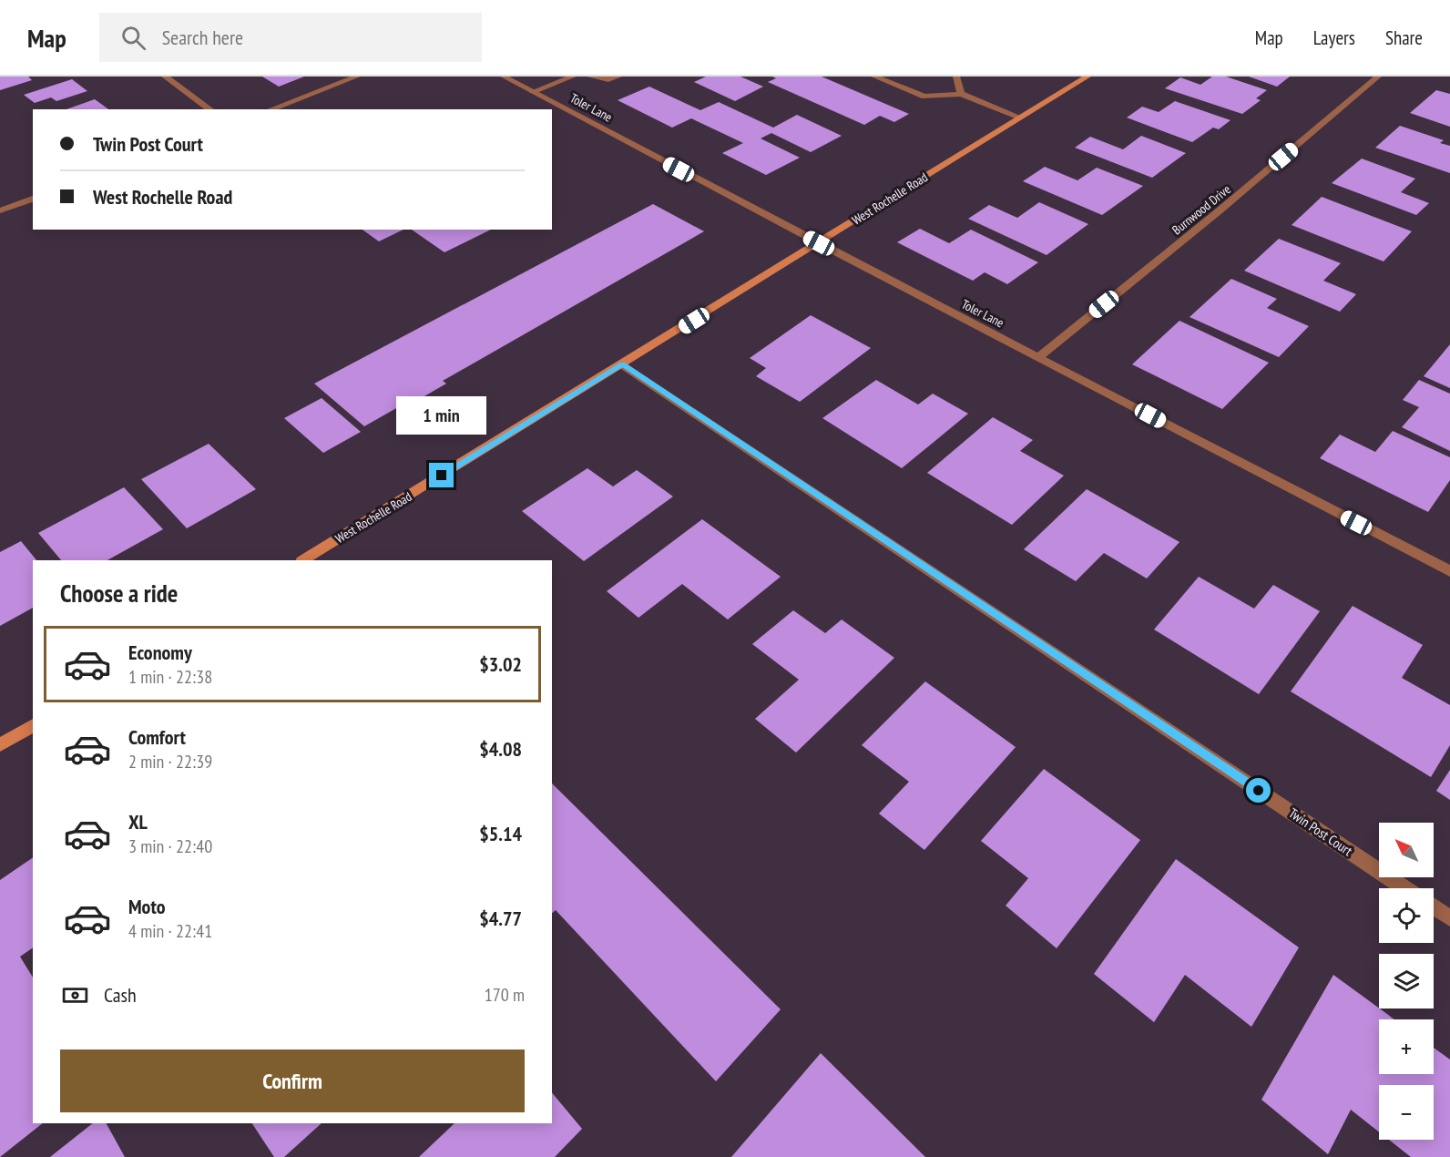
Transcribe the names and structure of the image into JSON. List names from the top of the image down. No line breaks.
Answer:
{"streets":{"main road":["West Rochelle Road"],"street":["Toler Lane","Burnwood Drive","Twin Post Court"]},"crossings":[["Toler Lane","West Rochelle Road"],["Toler Lane","Burnwood Drive"],["West Rochelle Road","Twin Post Court"]],"north":"top left","page":{"header":"Map","search":"Search here","nav":["Map","Layers","Share"],"banner":["Twin Post Court","West Rochelle Road"],"bubble":"1 min","heading":"Choose a ride","list":[{"name":"Economy","note":"1 min · 22:38","value":"$3.02"},{"name":"Comfort","note":"2 min · 22:39","value":"$4.08"},{"name":"XL","note":"3 min · 22:40","value":"$5.14"},{"name":"Moto","note":"4 min · 22:41","value":"$4.77"}],"map_buttons":["+","−"],"pay":["Cash","170 m"],"buttons":"Confirm"}}
